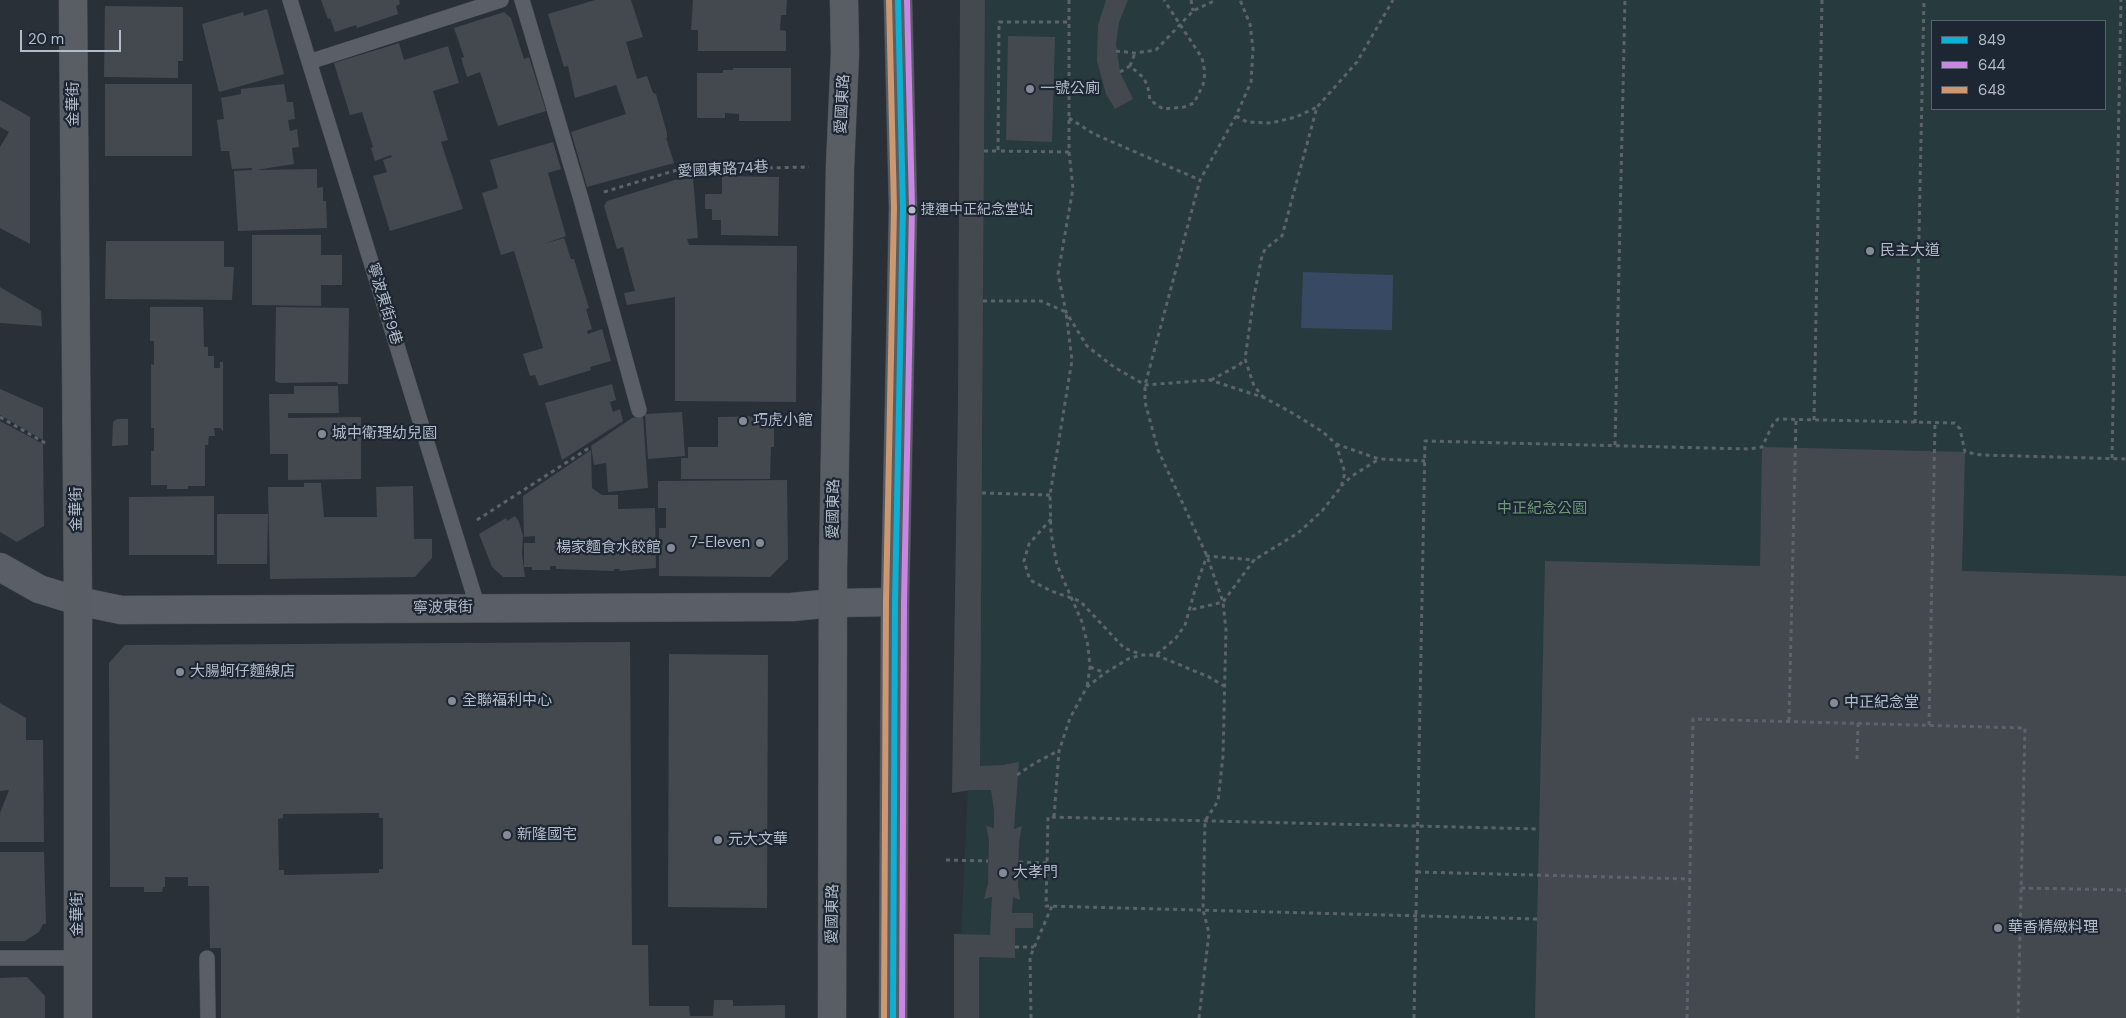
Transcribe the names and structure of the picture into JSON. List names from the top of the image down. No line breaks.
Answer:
{"streets":{"street":["金華街","愛國東路","寧波東街"],"lane":["寧波東街9巷"],"path":["愛國東路74巷"]},"crossings":[["金華街","寧波東街"],["愛國東路","愛國東路74巷"],["愛國東路","寧波東街"],["寧波東街9巷","寧波東街"]],"parks":["中正紀念公園"],"places":["一號公廁","捷運中正紀念堂站","民主大道","巧虎小館","城中衛理幼兒園","7-Eleven","楊家麵食水餃館","大腸蚵仔麵線店","全聯福利中心","中正紀念堂","新隆國宅","元大文華","大孝門","華香精緻料理"],"lines":["transit line 849","transit line 644","transit line 648"],"legend":["849","644","648"],"scale_bar":"20 m"}
